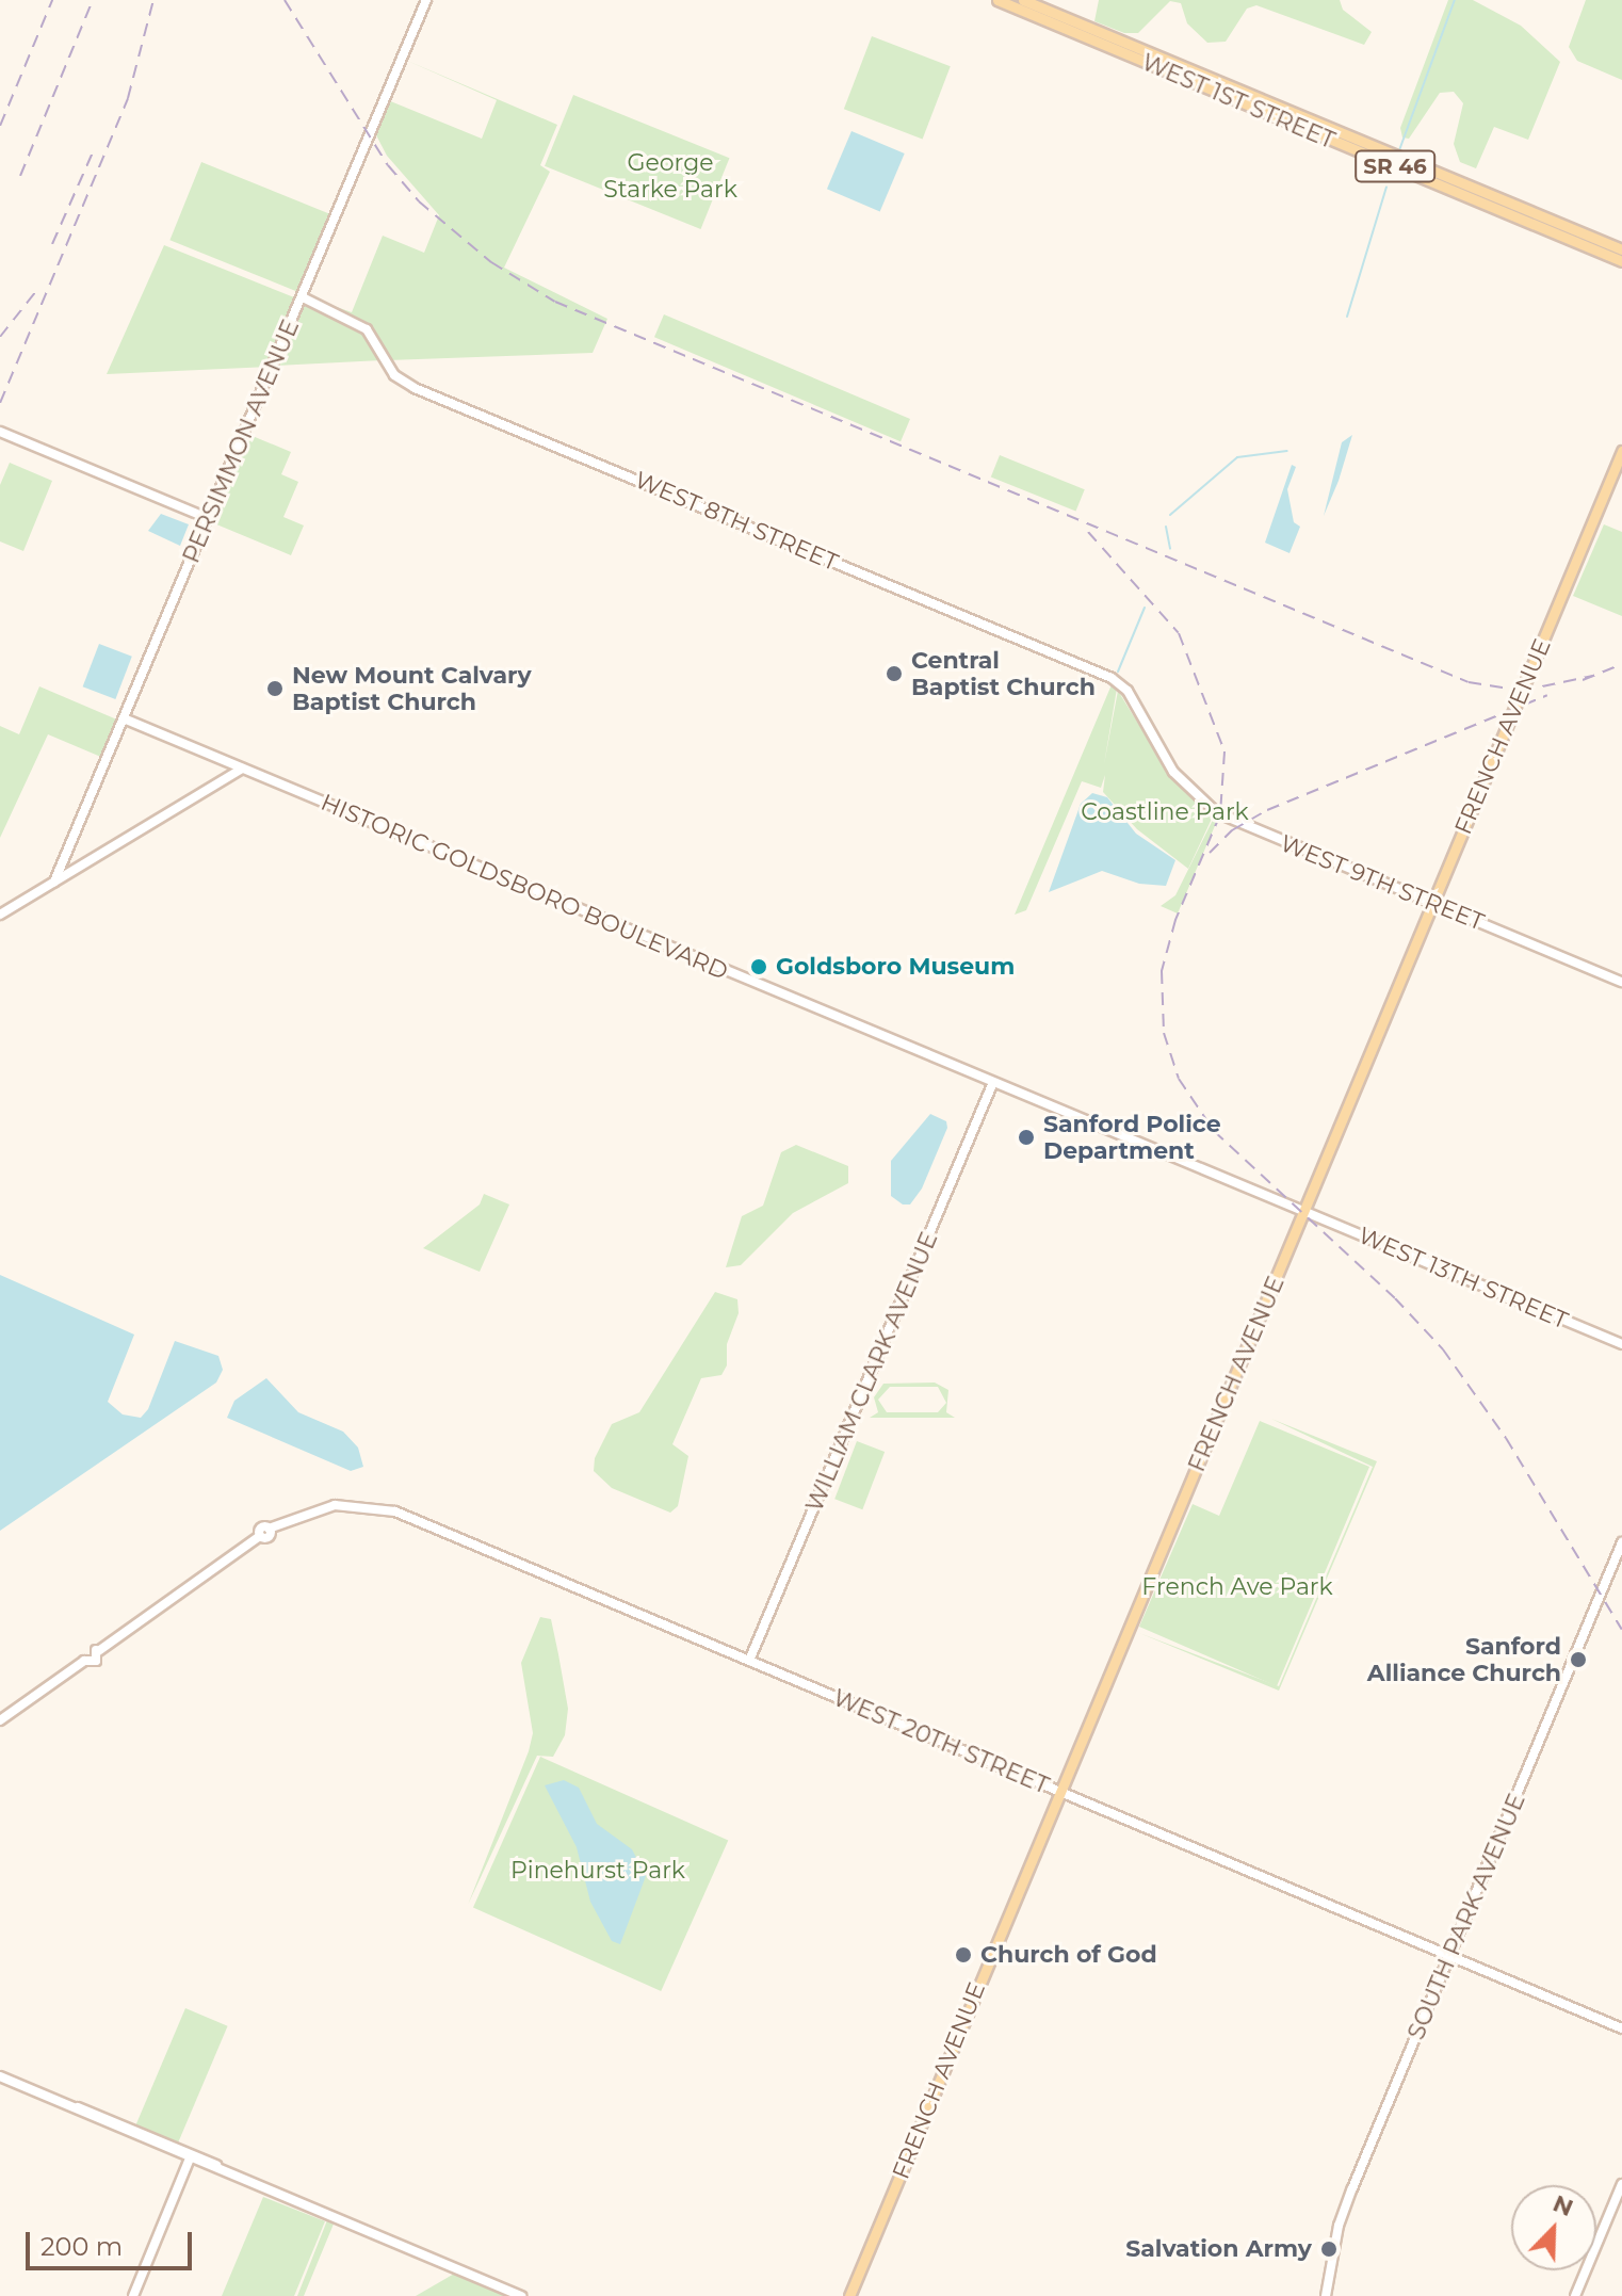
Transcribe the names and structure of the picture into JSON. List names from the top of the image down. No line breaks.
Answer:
{"streets":{"main road":["WEST 1ST STREET","SR 46","FRENCH AVENUE"],"street":["PERSIMMON AVENUE","WEST 8TH STREET","WEST 9TH STREET","HISTORIC GOLDSBORO BOULEVARD","WEST 13TH STREET","WILLIAM CLARK AVENUE","WEST 20TH STREET","SOUTH PARK AVENUE"]},"crossings":[["WEST 1ST STREET","SR 46"],["PERSIMMON AVENUE","WEST 8TH STREET"],["PERSIMMON AVENUE","HISTORIC GOLDSBORO BOULEVARD"],["WEST 8TH STREET","WEST 9TH STREET"],["FRENCH AVENUE","WEST 9TH STREET"],["FRENCH AVENUE","HISTORIC GOLDSBORO BOULEVARD"],["FRENCH AVENUE","WEST 13TH STREET"],["FRENCH AVENUE","WEST 20TH STREET"],["HISTORIC GOLDSBORO BOULEVARD","WEST 13TH STREET"],["HISTORIC GOLDSBORO BOULEVARD","WILLIAM CLARK AVENUE"],["WILLIAM CLARK AVENUE","WEST 20TH STREET"],["WEST 20TH STREET","SOUTH PARK AVENUE"]],"parks":["George Starke Park","Coastline Park","French Ave Park","Pinehurst Park"],"places":["Central Baptist Church","New Mount Calvary Baptist Church","Goldsboro Museum","Sanford Police Department","Sanford Alliance Church","Church of God","Salvation Army"],"scale_bar":"200 m","north":"top right"}
